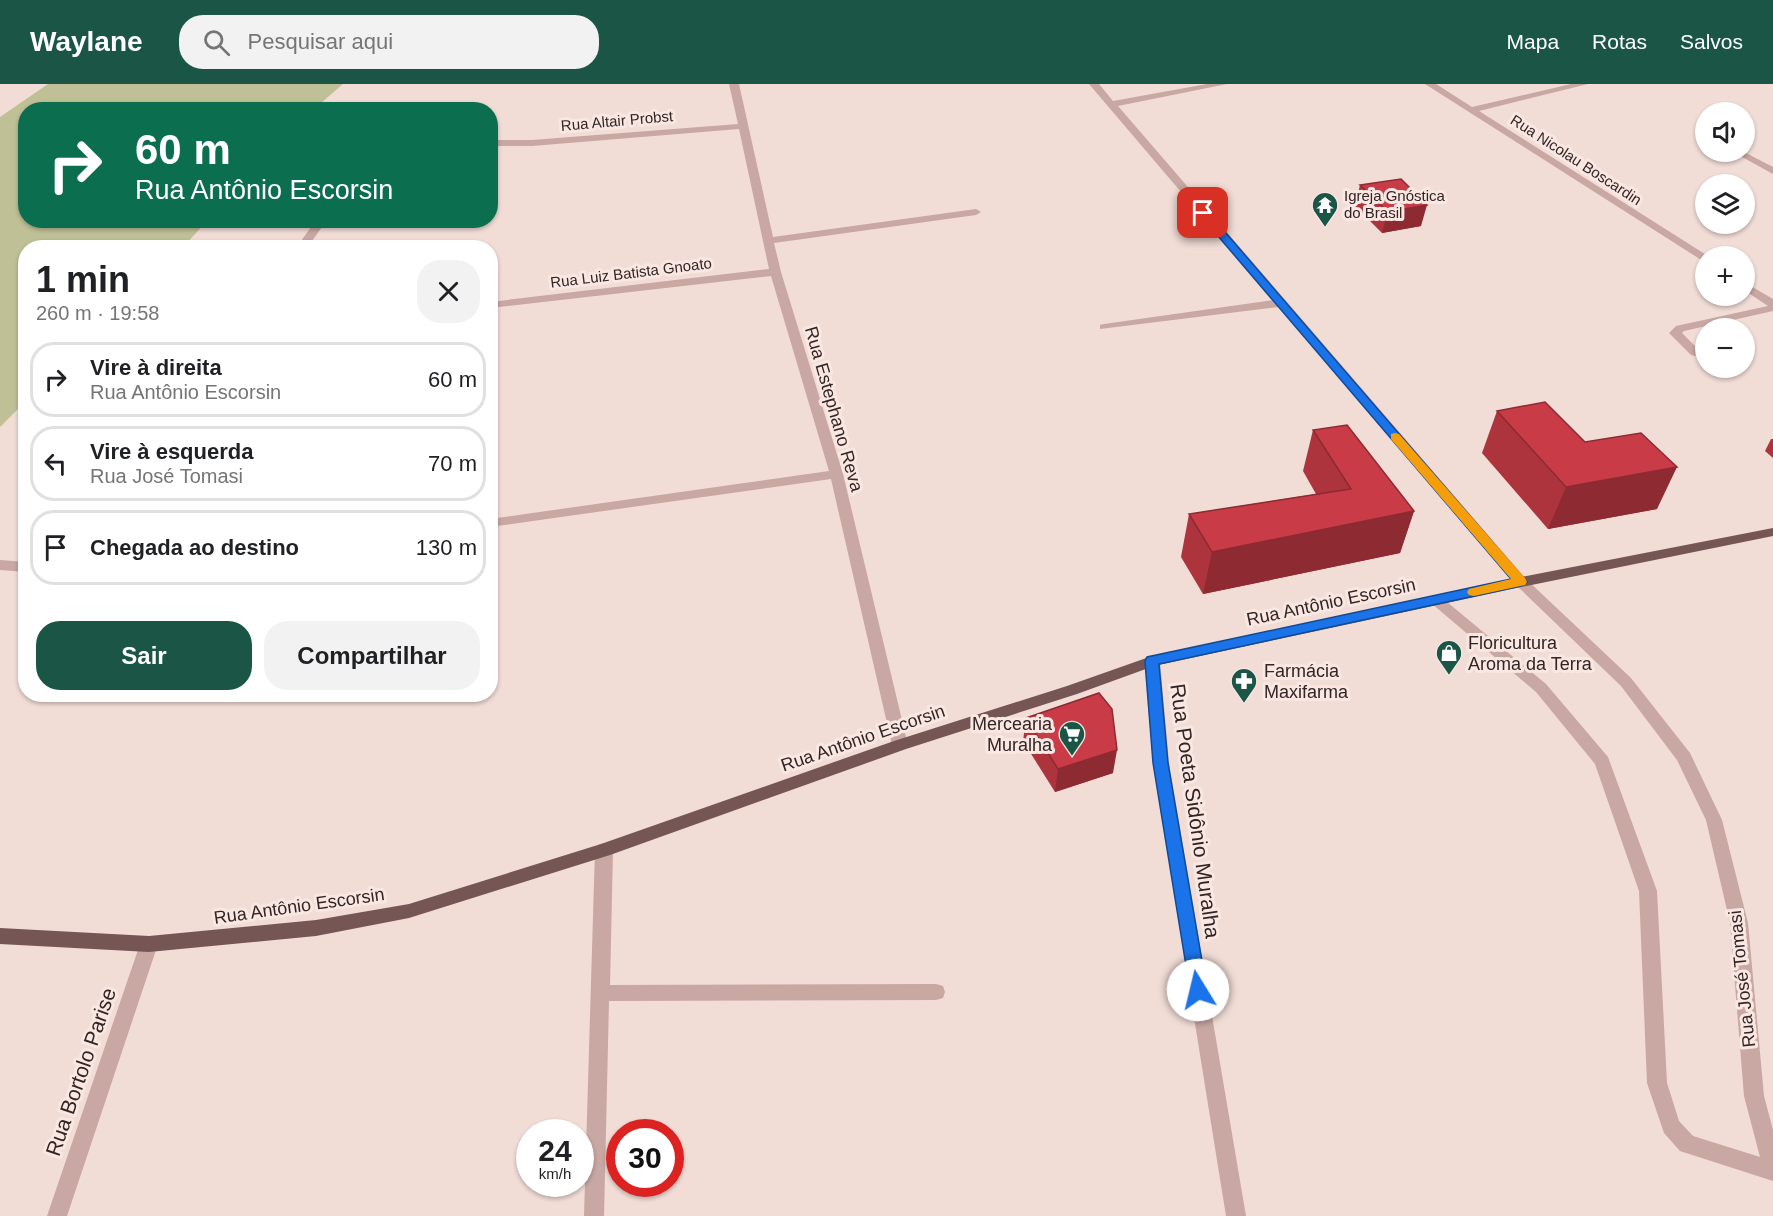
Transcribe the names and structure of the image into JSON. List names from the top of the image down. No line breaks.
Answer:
{"streets":{"main road":["Rua Antônio Escorsin"],"street":["Rua Altair Probst","Rua Nicolau Boscardin","Rua Luiz Batista Gnoato","Rua Estephano Reva","Rua Poeta Sidônio Muralha","Rua José Tomasi","Rua Bortolo Parise"]},"crossings":[["Rua Altair Probst","Rua Estephano Reva"],["Rua Luiz Batista Gnoato","Rua Estephano Reva"],["Rua Estephano Reva","Rua Antônio Escorsin"],["Rua Antônio Escorsin","Rua Poeta Sidônio Muralha"],["Rua Antônio Escorsin","Rua José Tomasi"],["Rua Antônio Escorsin","Rua Bortolo Parise"]],"places":{"temple":["Igreja Gnóstica do Brasil"],"shop":["Floricultura Aroma da Terra"],"pharmacy":["Farmácia Maxifarma"],"supermarket":["Mercearia Muralha"]},"page":{"header":"Waylane","search":"Pesquisar aqui","nav":["Mapa","Rotas","Salvos"],"map_buttons":["+","−"],"turn":["60 m","Rua Antônio Escorsin"],"heading":["1 min","260 m · 19:58"],"list":[{"name":"Vire à direita","note":"Rua Antônio Escorsin","value":"60 m"},{"name":"Vire à esquerda","note":"Rua José Tomasi","value":"70 m"},{"name":"Chegada ao destino","value":"130 m"}],"buttons":["Sair","Compartilhar"],"speed":"24 km/h","limit":"30"}}
